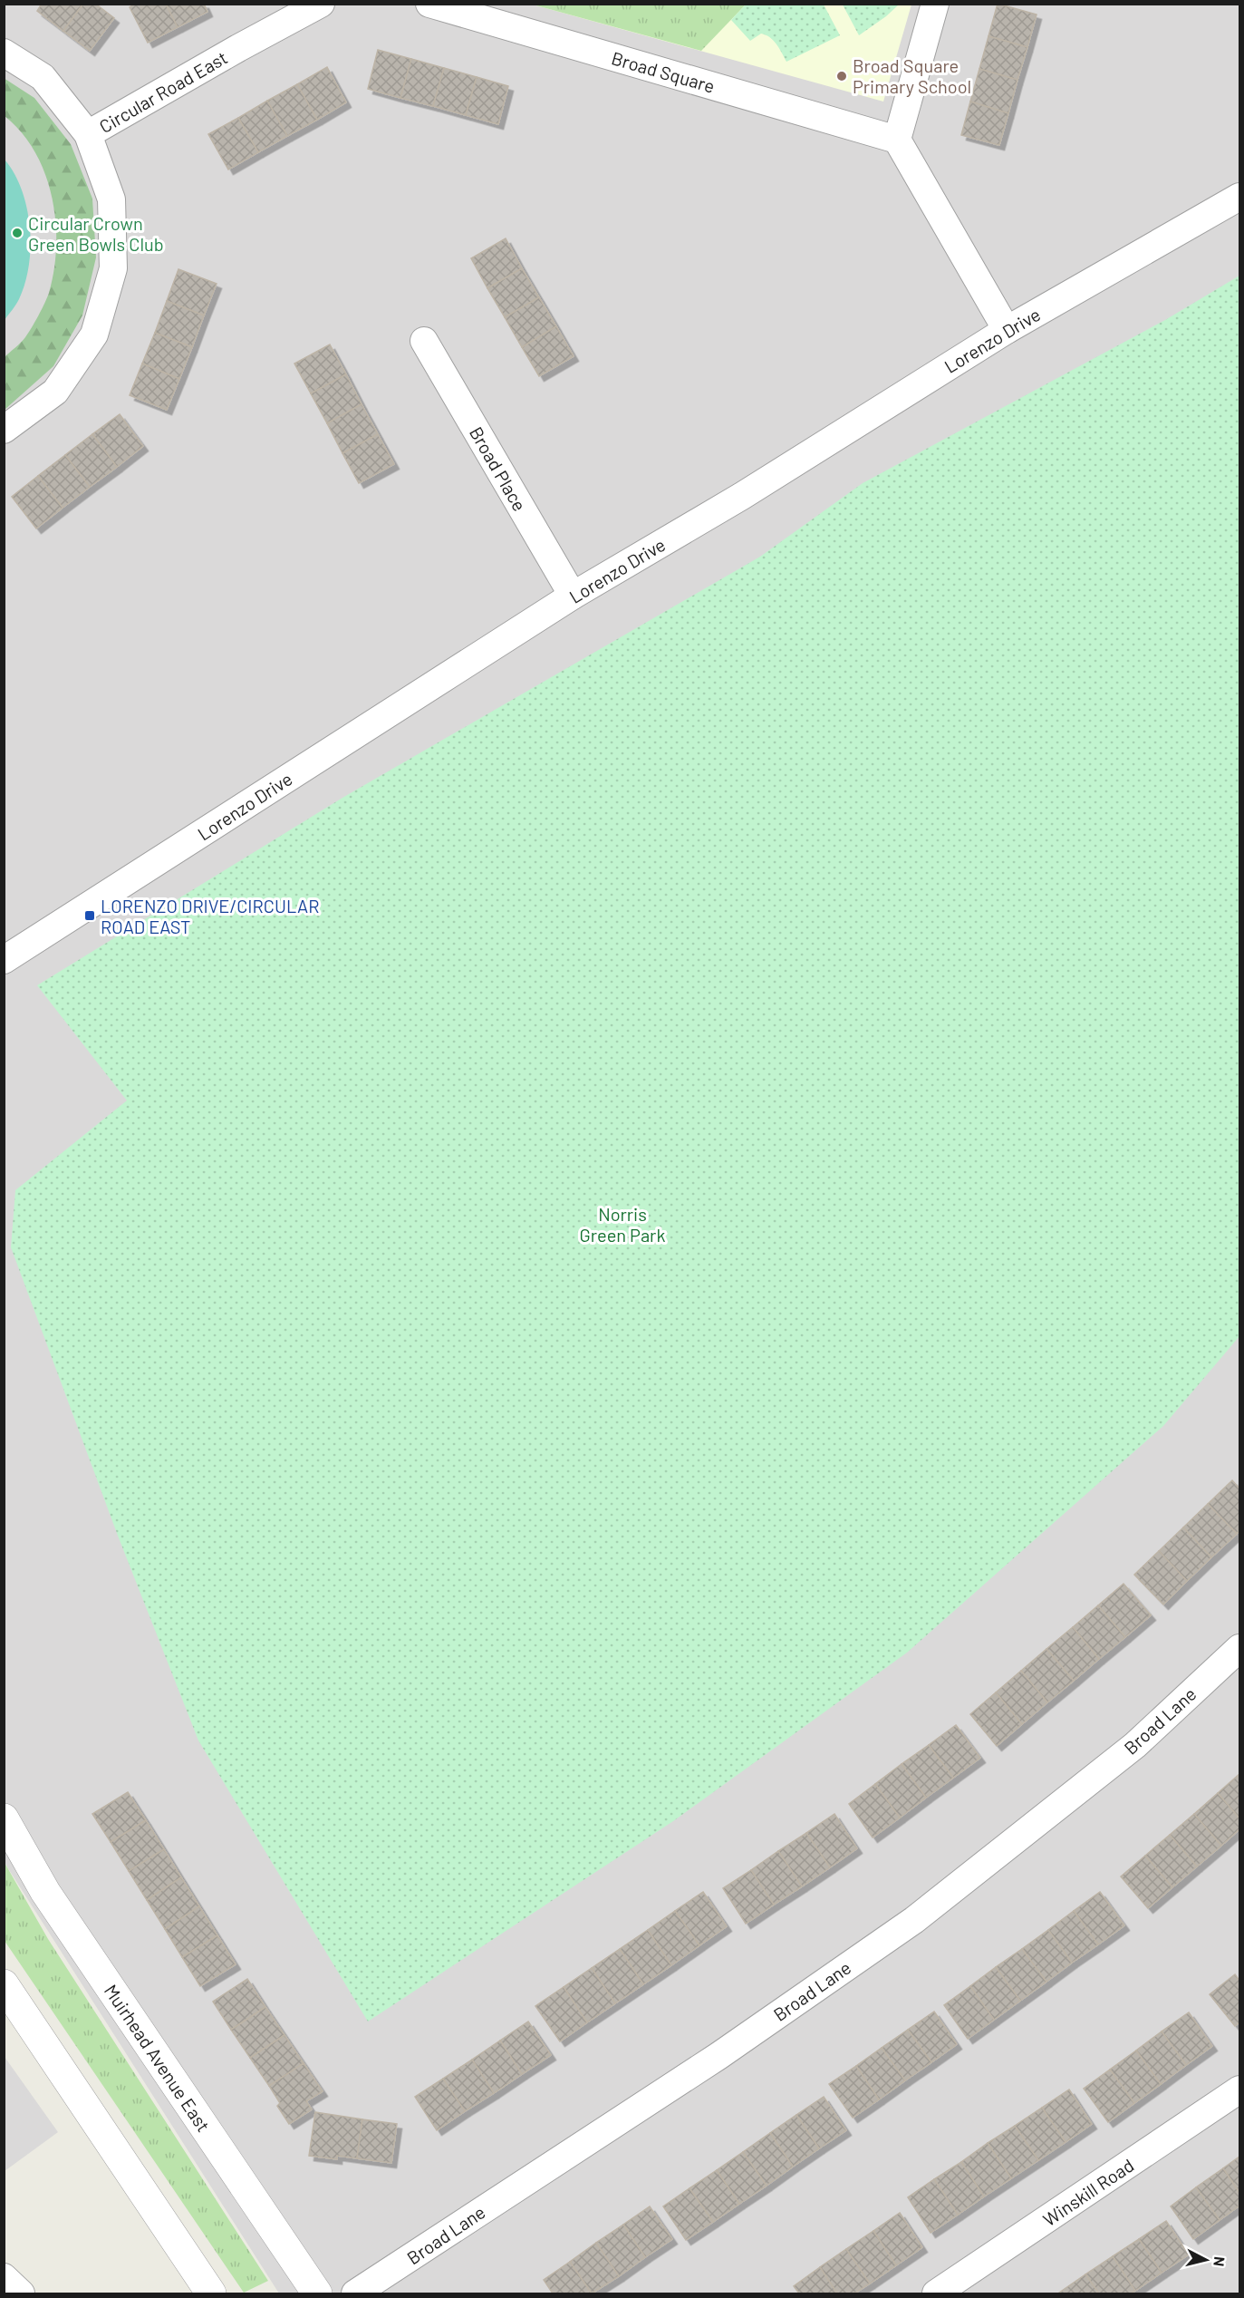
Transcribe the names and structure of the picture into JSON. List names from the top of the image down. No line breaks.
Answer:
{"streets":{"street":["Broad Square","Circular Road East","Lorenzo Drive","Broad Place","Broad Lane","Muirhead Avenue East","Winskill Road"]},"crossings":[["Lorenzo Drive","Broad Place"]],"parks":["Norris Green Park"],"places":{"other":["Broad Square Primary School","Circular Crown Green Bowls Club"],"transit":["LORENZO DRIVE/CIRCULAR ROAD EAST"]},"north":"right"}
